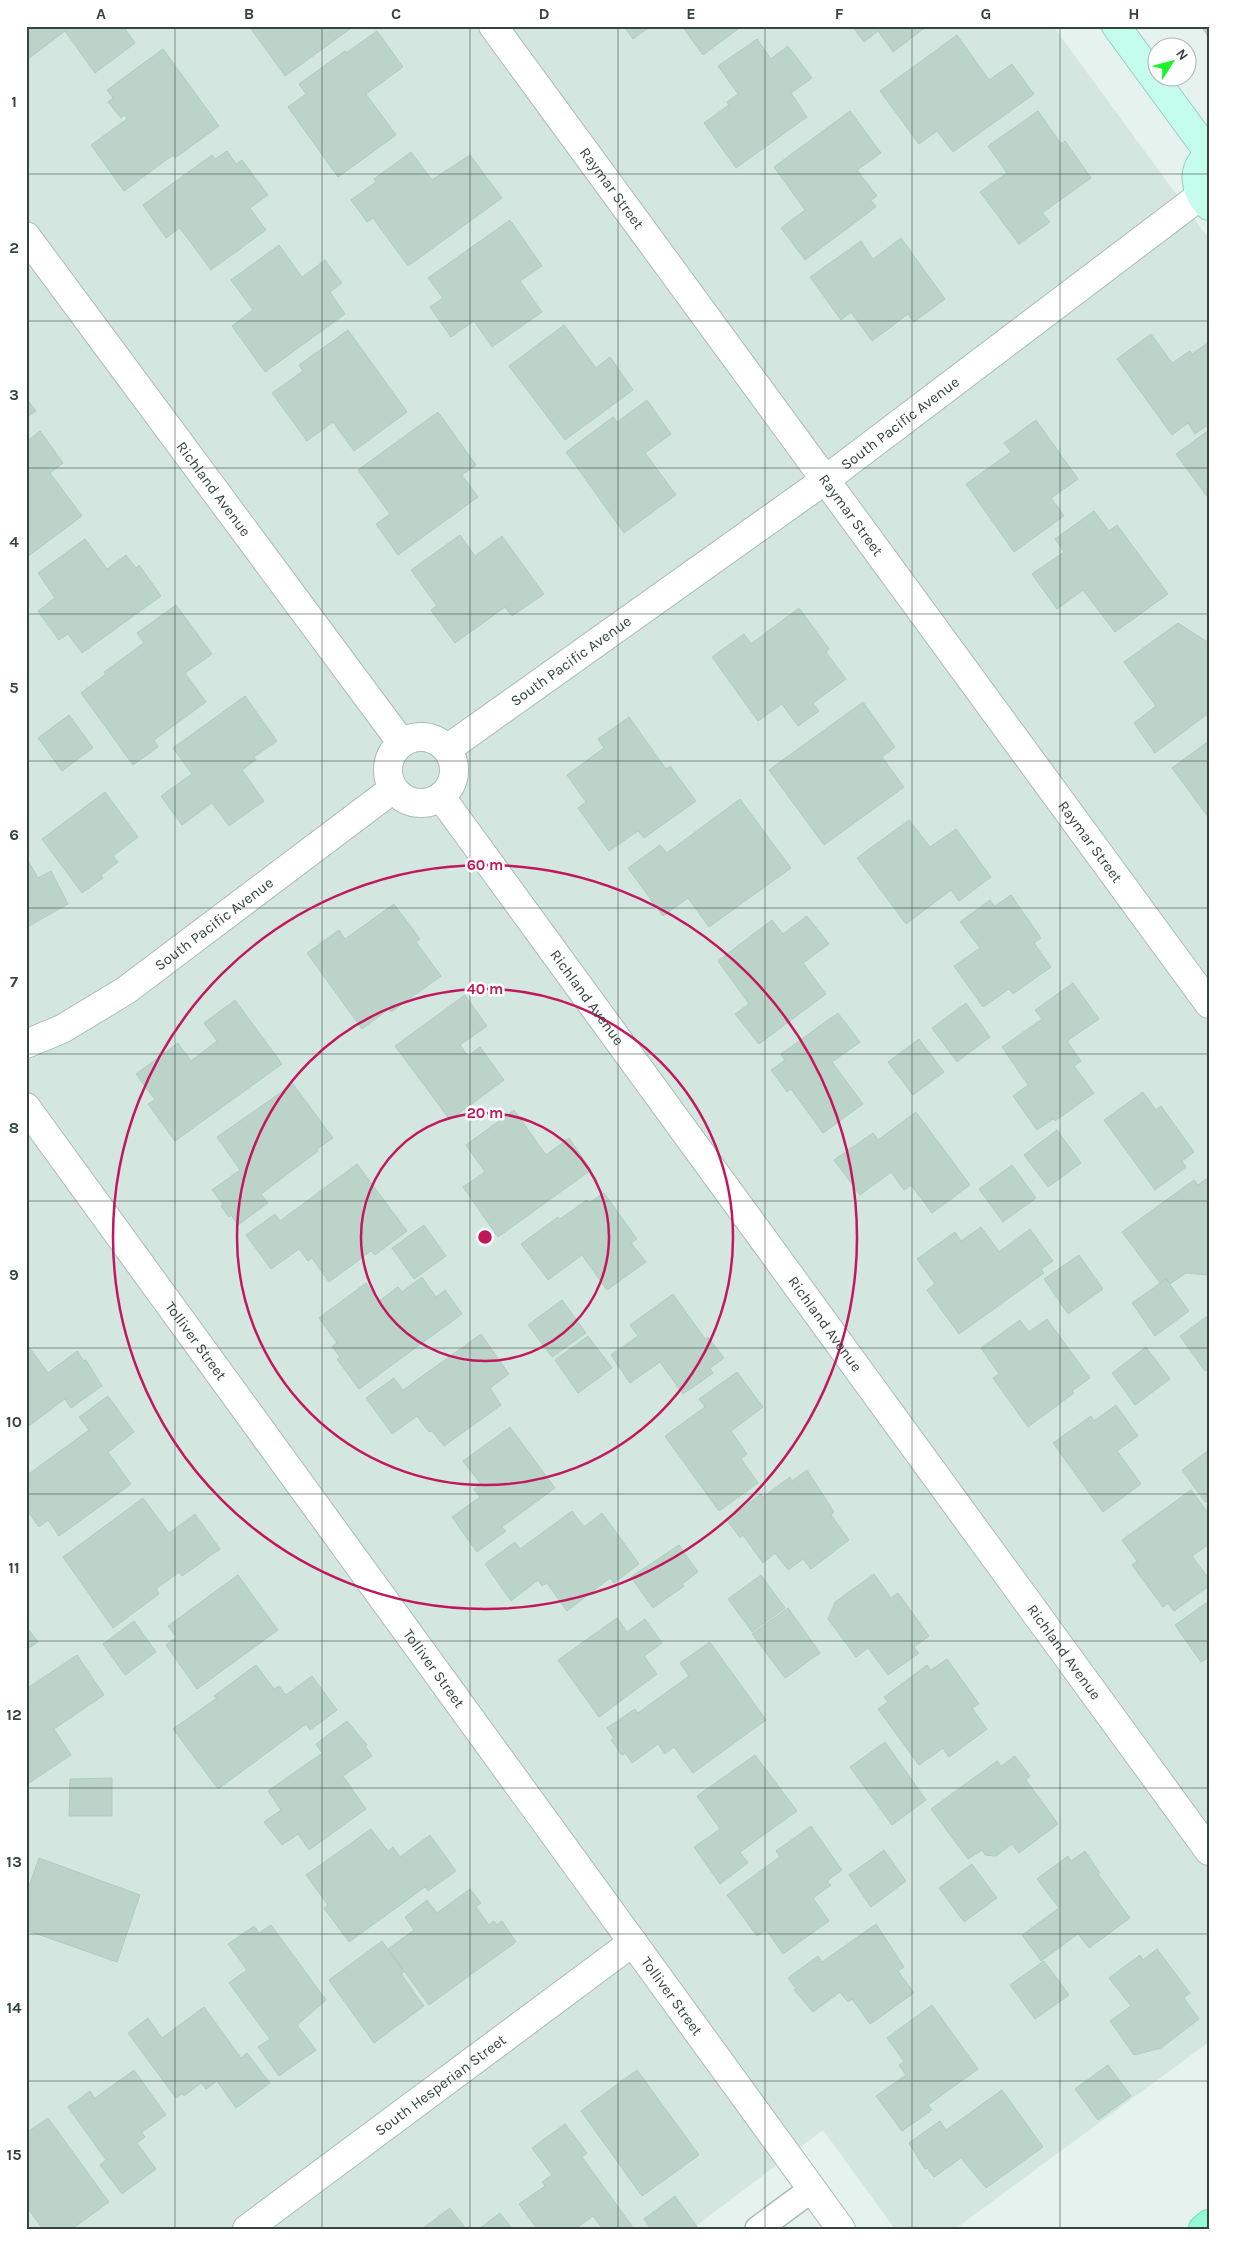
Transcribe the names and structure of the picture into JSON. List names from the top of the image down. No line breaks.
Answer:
{"streets":{"street":["Raymar Street","South Pacific Avenue","Richland Avenue","Tolliver Street","South Hesperian Street"]},"crossings":[["Raymar Street","South Pacific Avenue"],["South Pacific Avenue","Richland Avenue"],["Tolliver Street","South Hesperian Street"]],"north":"top right","grid":{"columns":["A","B","C","D","E","F","G","H"],"rows":["1","2","3","4","5","6","7","8","9","10","11","12","13","14","15"]},"rings":["60 m","40 m","20 m"]}
